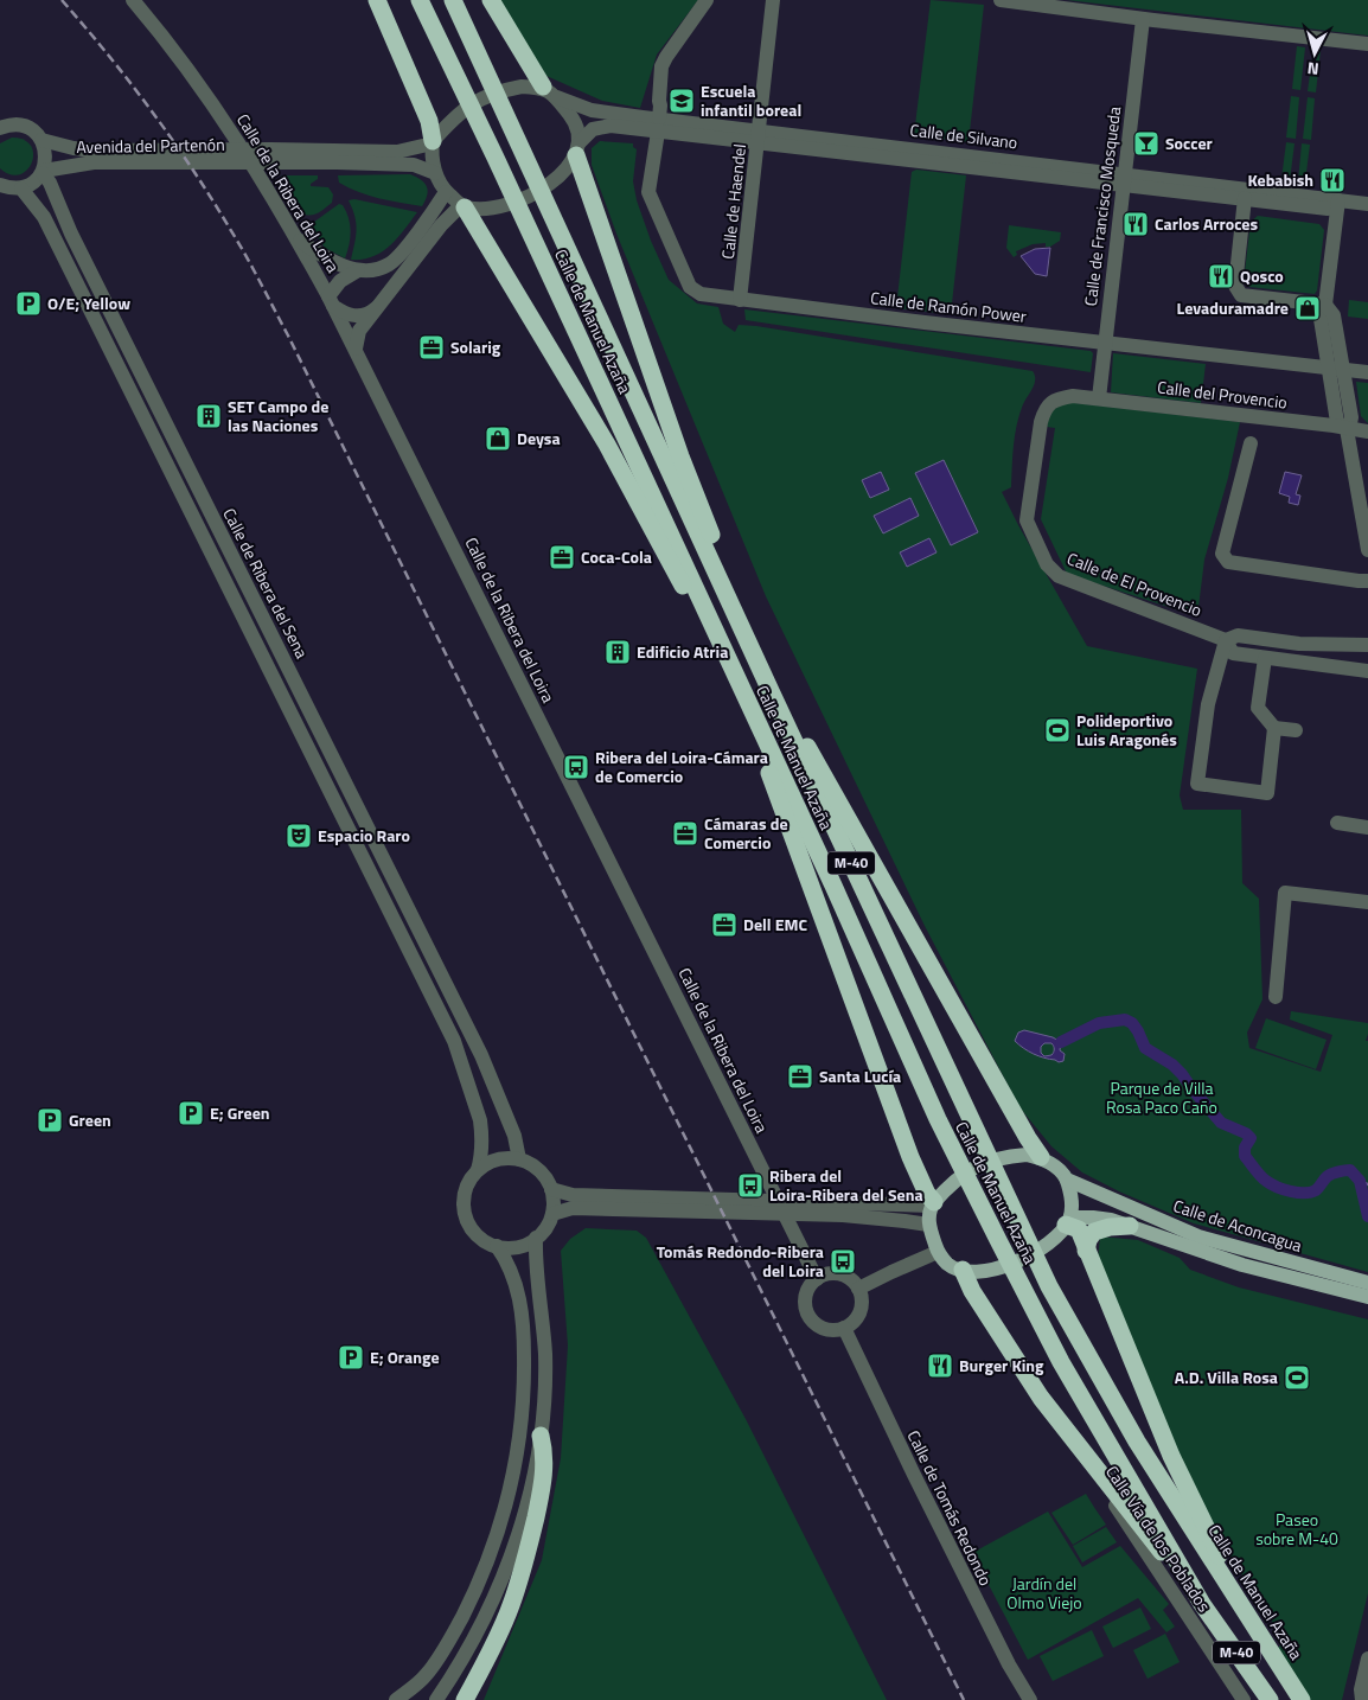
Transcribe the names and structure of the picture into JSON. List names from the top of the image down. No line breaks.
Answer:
{"streets":{"highway":["Calle de Manuel Azaña","M-40"],"main road":["Calle de Aconcagua"],"street":["Calle de Silvano","Avenida del Partenón","Calle de la Ribera del Loira","Calle de Haendel","Calle de Francisco Mosqueda","Calle de Ramón Power","Calle del Provencio","Calle de Ribera del Sena","Calle de El Provencio","Calle de Tomás Redondo","Calle Vía de los Poblados"]},"crossings":[["Calle de Silvano","Avenida del Partenón"],["Calle de Silvano","Calle de Haendel"],["Calle de Silvano","Calle de Francisco Mosqueda"],["Calle de Silvano","Calle de Ramón Power"],["Avenida del Partenón","Calle de Ribera del Sena"],["Calle de la Ribera del Loira","Calle de Tomás Redondo"],["Calle de Haendel","Calle de Ramón Power"],["Calle de Francisco Mosqueda","Calle de Ramón Power"],["Calle de Francisco Mosqueda","Calle del Provencio"],["Calle del Provencio","Calle de El Provencio"]],"parks":["Parque de Villa Rosa Paco Caño","Paseo sobre M-40","Jardín del Olmo Viejo"],"places":{"school or university":["Escuela infantil boreal"],"bar":["Soccer"],"restaurant":["Kebabish","Carlos Arroces","Qosco","Burger King"],"parking":["O/E; Yellow","E; Green","Green","E; Orange"],"shop":["Levaduramadre","Deysa"],"office":["Solarig","Coca-Cola","Cámaras de Comercio","Dell EMC","Santa Lucía"],"building":["SET Campo de las Naciones","Edificio Atria"],"sports":["Polideportivo Luis Aragonés","A.D. Villa Rosa"],"bus stop":["Ribera del Loira-Cámara de Comercio","Ribera del Loira-Ribera del Sena","Tomás Redondo-Ribera del Loira"],"theatre":["Espacio Raro"]},"north":"bottom"}
